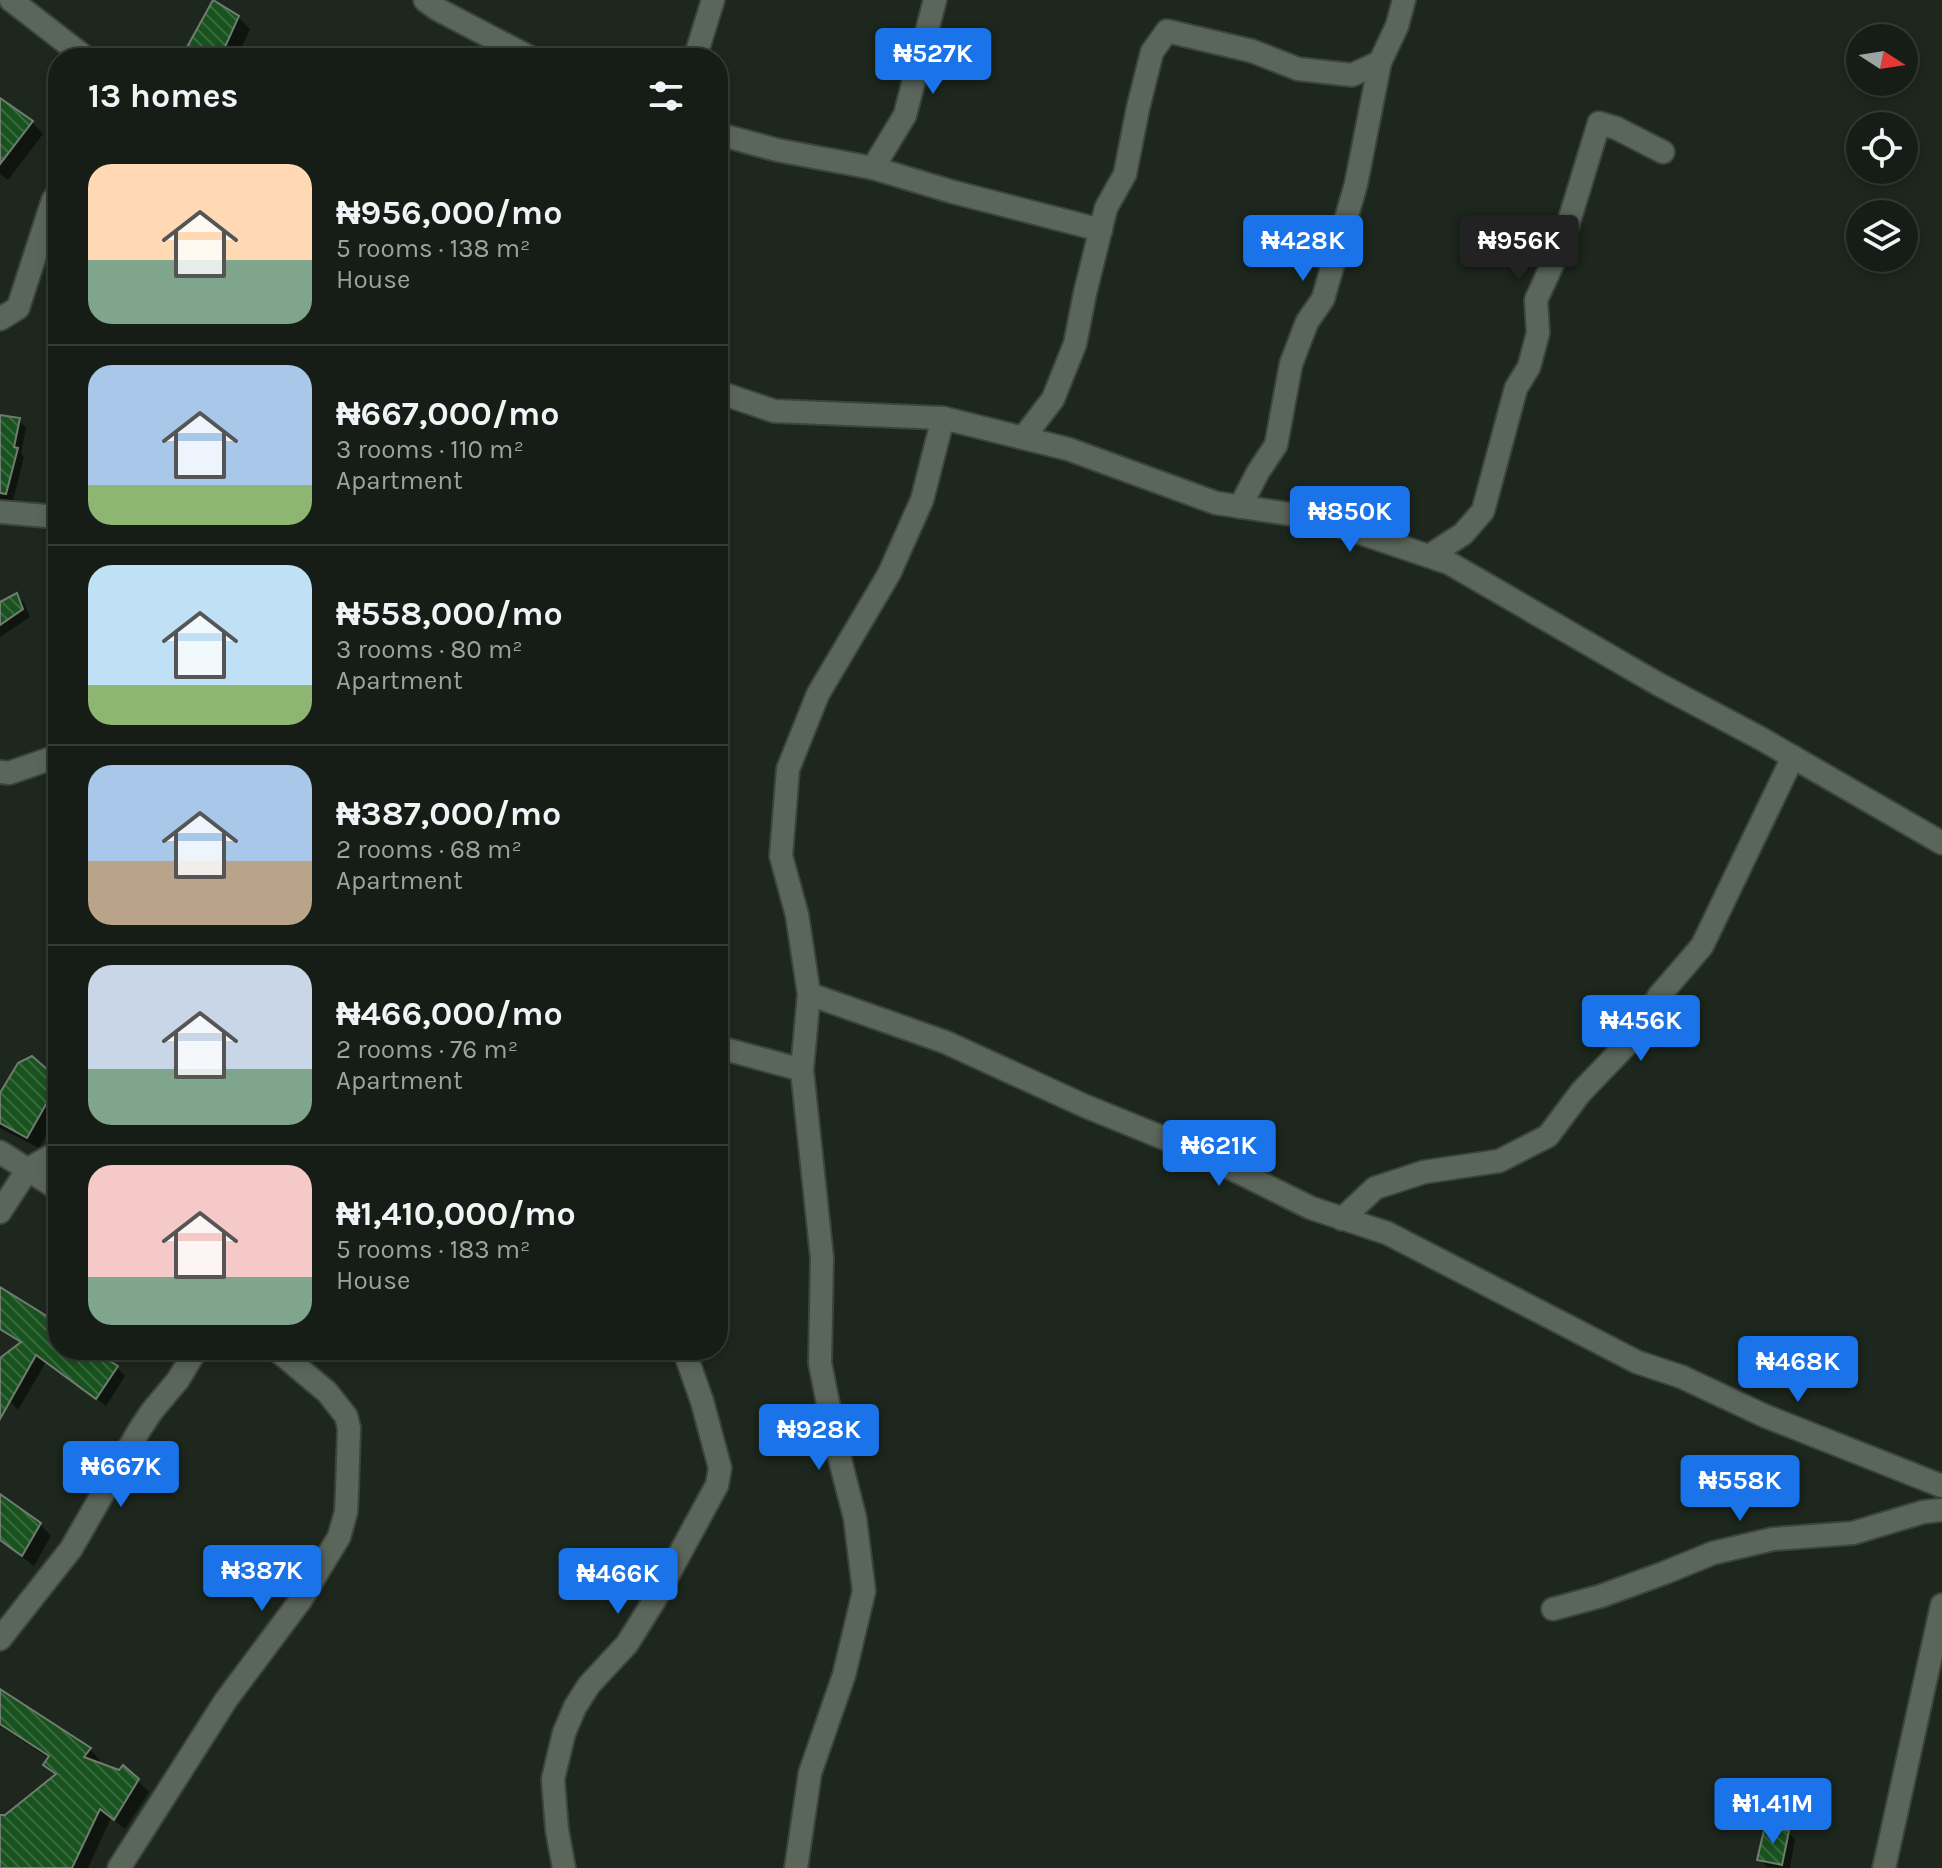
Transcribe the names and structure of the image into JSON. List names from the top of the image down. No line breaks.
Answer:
{"north":"right","page":{"price":["₦527K","₦428K","₦956K","₦850K","₦456K","₦621K","₦468K","₦928K","₦667K","₦558K","₦387K","₦466K","₦1.41M"],"heading":"13 homes","list":[{"name":"₦956,000/mo","note":"5 rooms · 138 m² · House"},{"name":"₦667,000/mo","note":"3 rooms · 110 m² · Apartment"},{"name":"₦558,000/mo","note":"3 rooms · 80 m² · Apartment"},{"name":"₦387,000/mo","note":"2 rooms · 68 m² · Apartment"},{"name":"₦466,000/mo","note":"2 rooms · 76 m² · Apartment"},{"name":"₦1,410,000/mo","note":"5 rooms · 183 m² · House"}]}}
